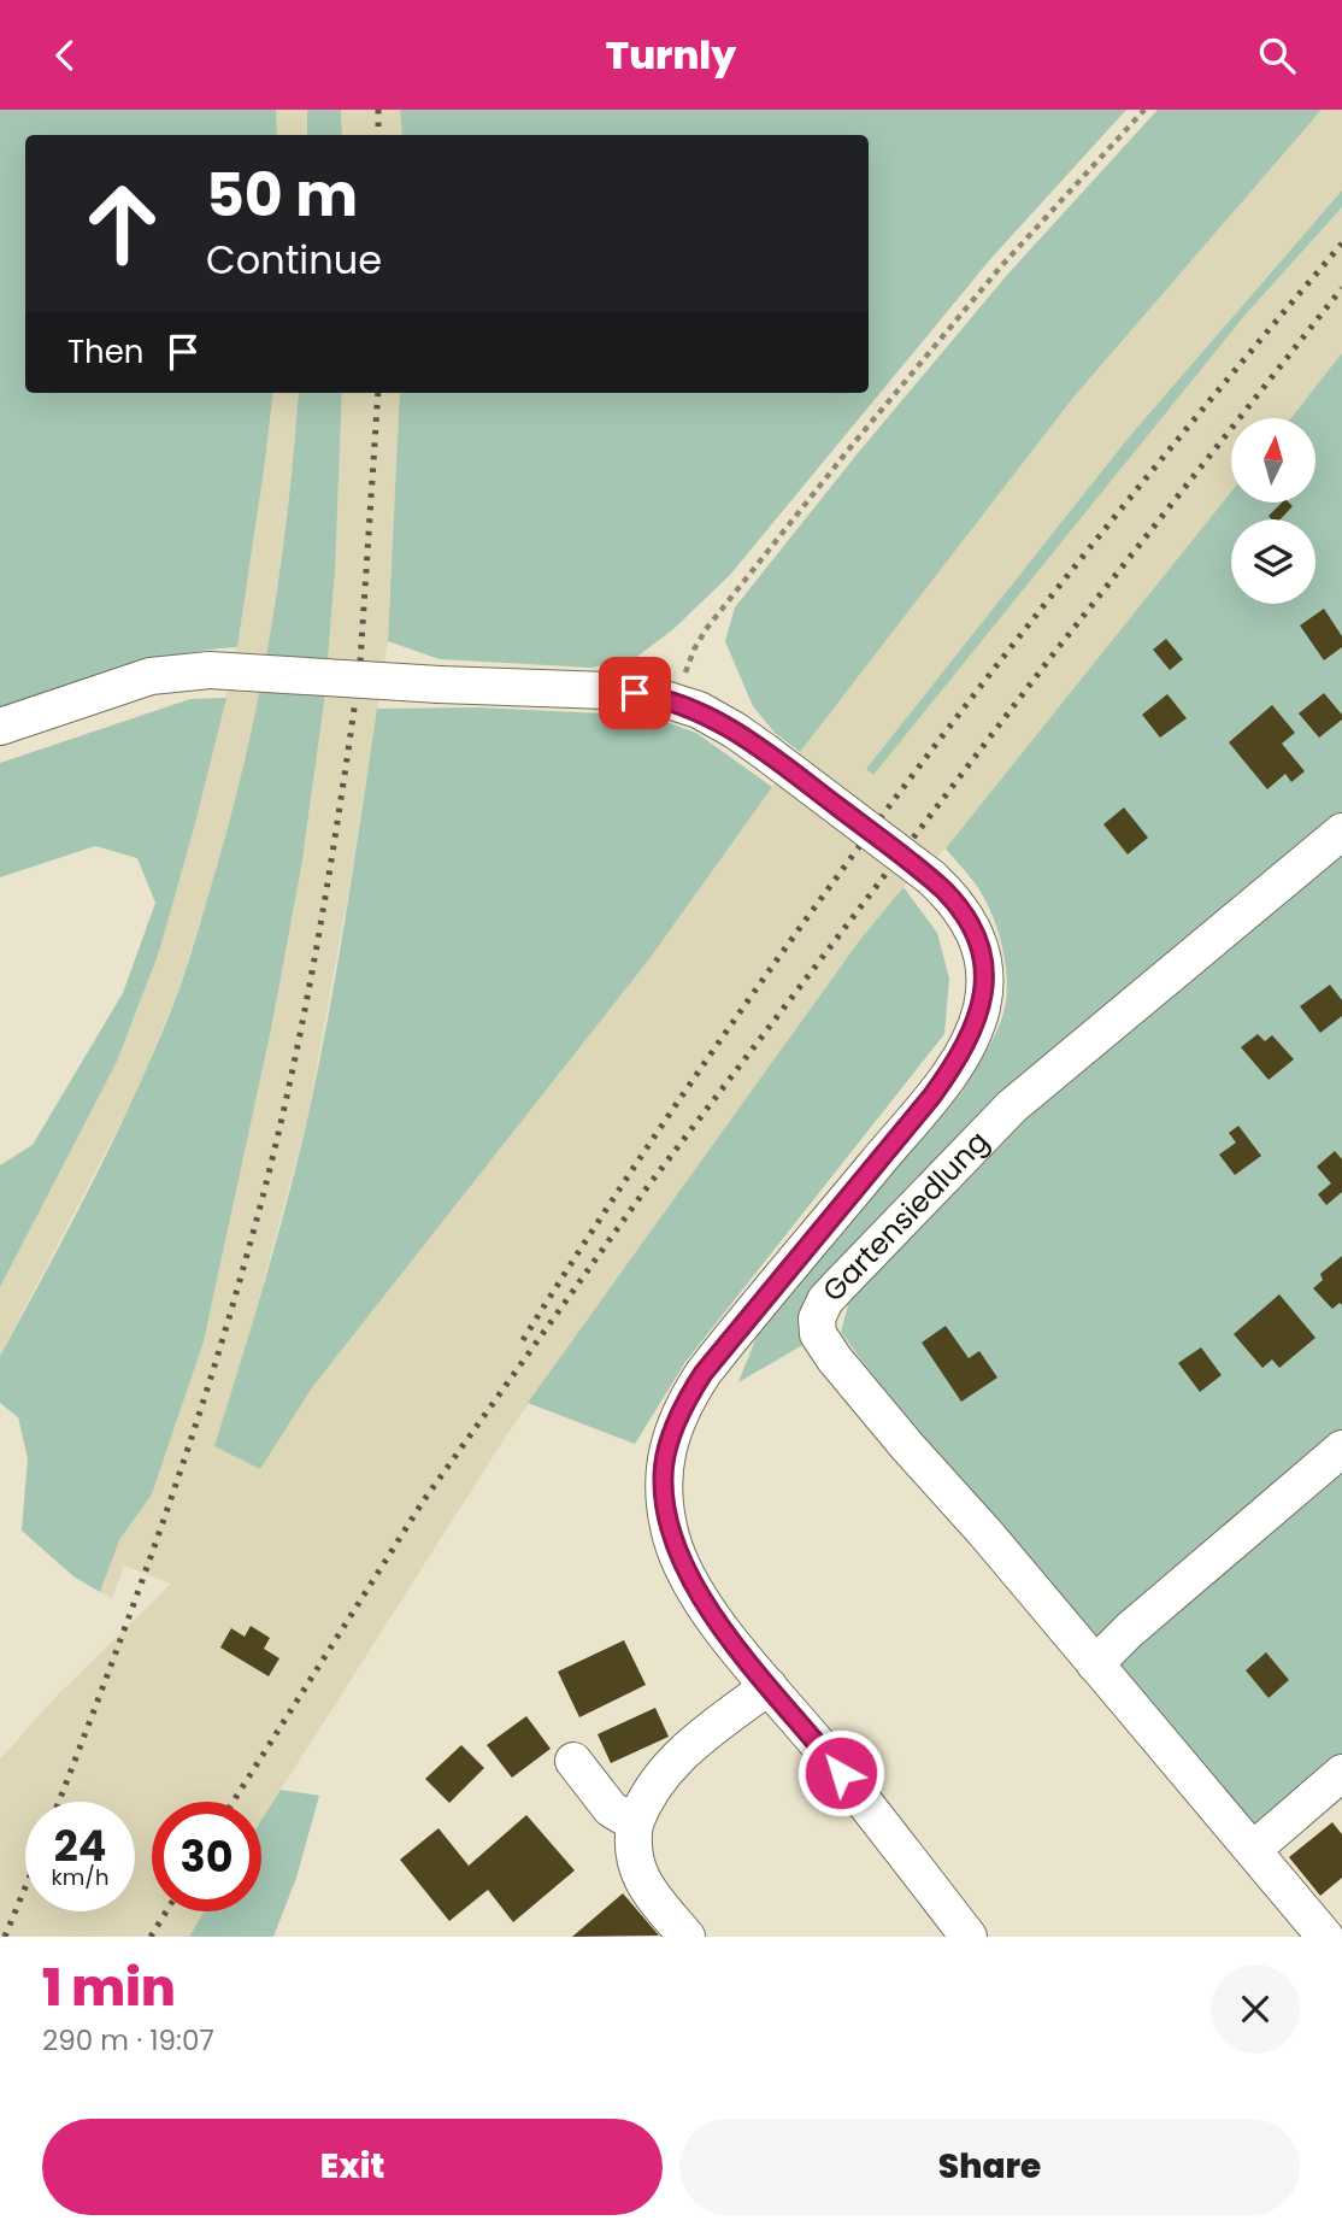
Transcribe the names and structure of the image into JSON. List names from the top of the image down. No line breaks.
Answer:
{"streets":{"street":["Gartensiedlung"]},"north":"top","page":{"header":"Turnly","turn":["50 m","Continue"],"then":"Then","speed":"24 km/h","limit":"30","heading":["1 min","290 m · 19:07"],"buttons":["Exit","Share"]}}
